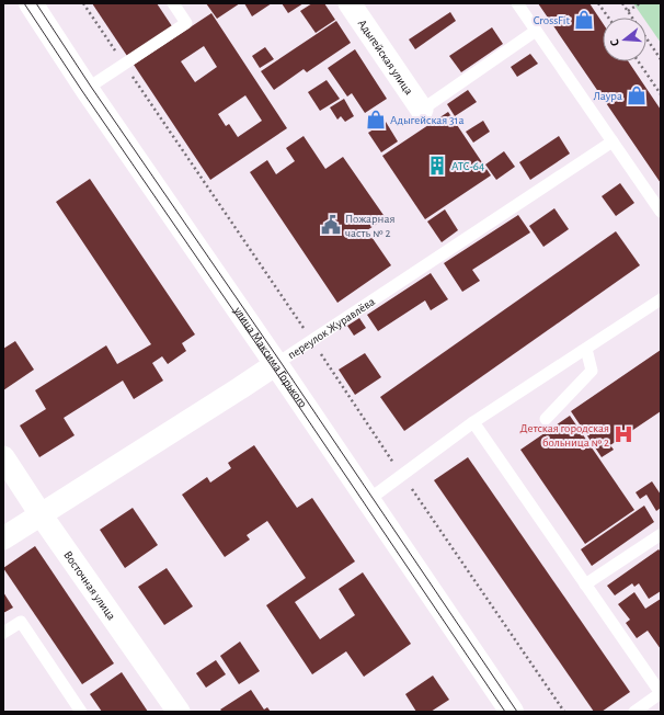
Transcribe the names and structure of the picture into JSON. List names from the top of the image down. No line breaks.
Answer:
{"streets":{"main road":["улица Максима Горького"],"street":["Адыгейская улица","переулок Журавлёва","Восточная улица"]},"crossings":[["переулок Журавлёва","улица Максима Горького"],["переулок Журавлёва","Восточная улица"]],"places":{"shop":["CrossFit","Лаура","Адыгейская 31а"],"building":["АТС-64"],"public building":["Пожарная часть № 2"],"hospital":["Детская городская больница № 2"]},"north":"left"}
